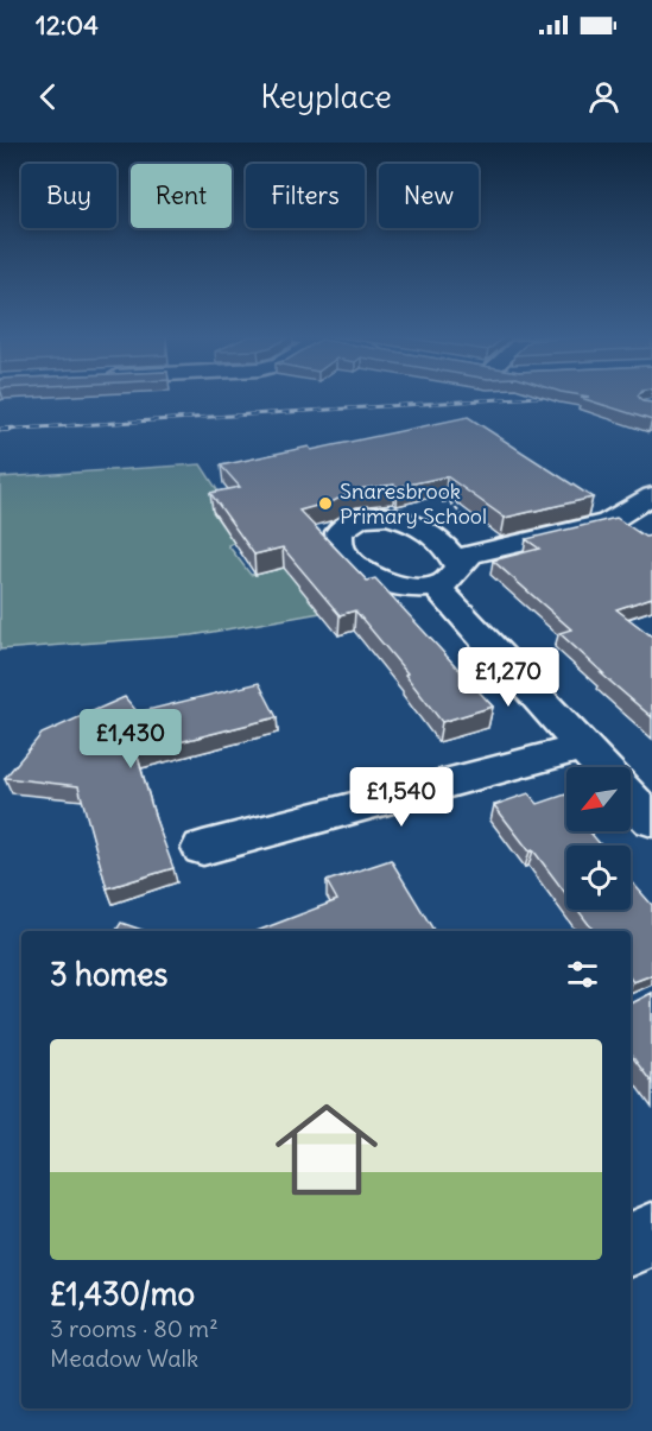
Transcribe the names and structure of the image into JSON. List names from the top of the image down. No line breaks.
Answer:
{"places":["Snaresbrook Primary School"],"north":"bottom left","page":{"status":"12:04","header":"Keyplace","chip":["Buy","Rent","Filters","New"],"price":["£1,270","£1,430","£1,540"],"heading":"3 homes","list":[{"name":"£1,430/mo","note":"3 rooms · 80 m² · Meadow Walk"}]}}
